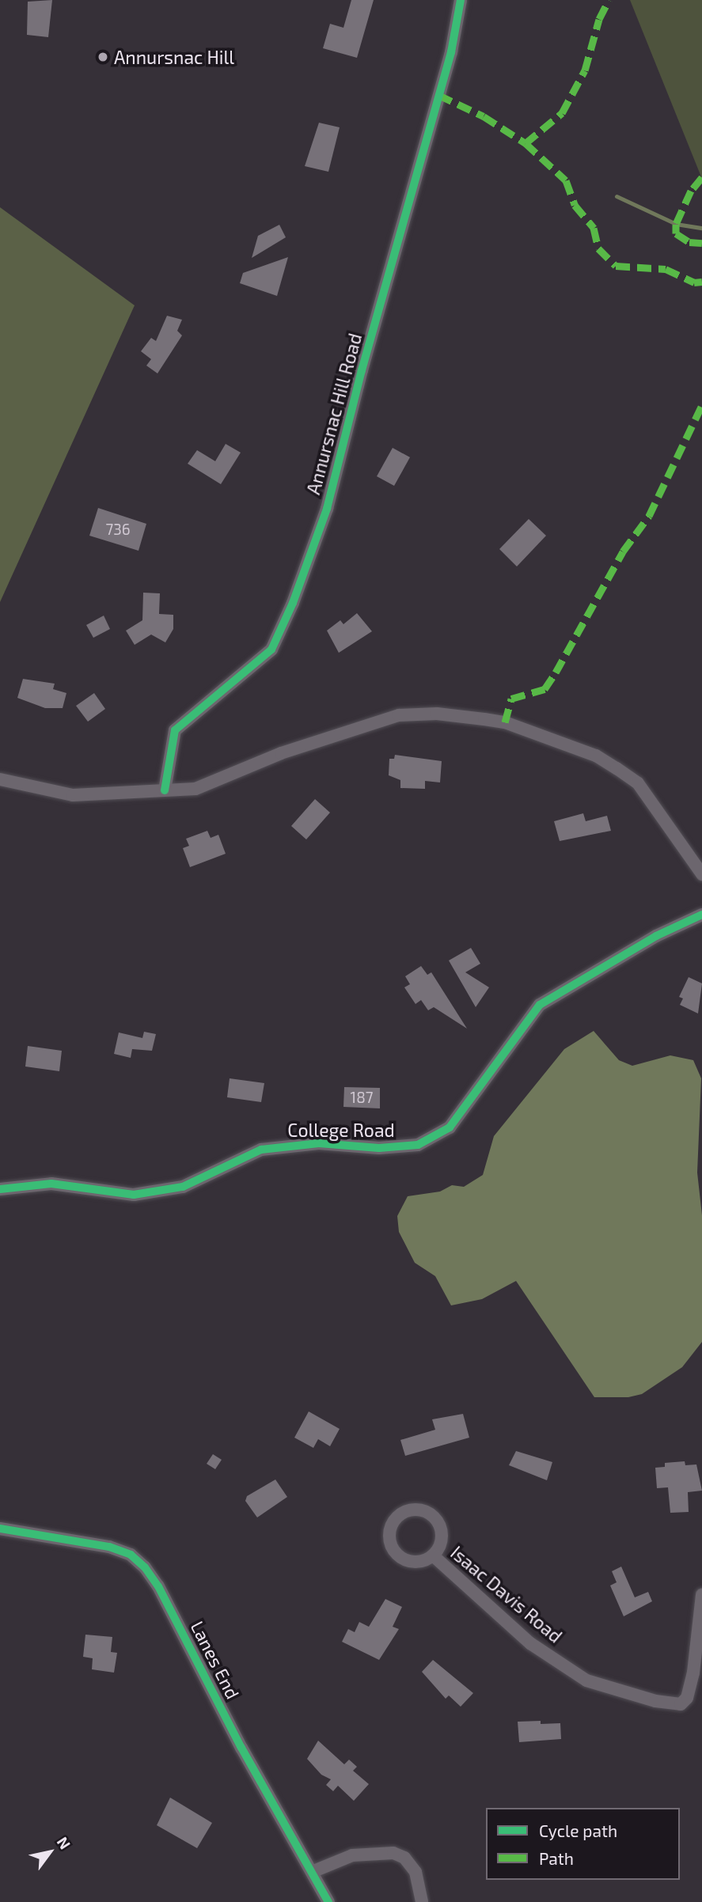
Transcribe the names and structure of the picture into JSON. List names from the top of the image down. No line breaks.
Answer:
{"streets":{"street":["Annursnac Hill Road","College Road","Isaac Davis Road","Lanes End"]},"places":["Annursnac Hill"],"house_numbers":["736","187"],"legend":["Cycle path","Path"],"north":"top right"}
